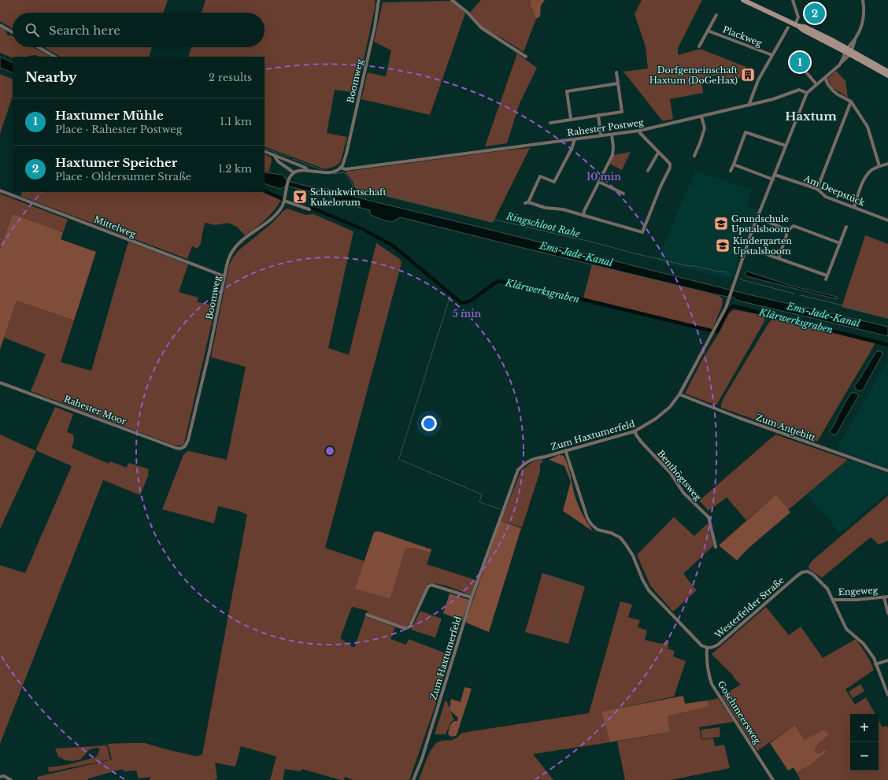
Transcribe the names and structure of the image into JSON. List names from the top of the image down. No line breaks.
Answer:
{"streets":{"street":["Plackweg","Boomweg","Rahester Postweg","Am Deepstück","Mittelweg","Rahester Moor","Zum Antjebitt","Zum Haxtumerfeld","Benthögtsweg","Engeweg","Westerfelder Straße","Goschmeersweg"]},"crossings":[["Boomweg","Rahester Postweg"],["Boomweg","Mittelweg"],["Boomweg","Rahester Moor"],["Rahester Postweg","Zum Haxtumerfeld"],["Am Deepstück","Zum Haxtumerfeld"],["Zum Antjebitt","Zum Haxtumerfeld"],["Zum Haxtumerfeld","Benthögtsweg"],["Engeweg","Westerfelder Straße"],["Westerfelder Straße","Goschmeersweg"]],"districts":["Haxtum"],"water":["Ringschloot Rahe","Ems-Jade-Kanal","Klärwerksgraben"],"places":{"building":["Dorfgemeinschaft Haxtum (DoGeHax)"],"bar":["Schankwirtschaft Kukelorum"],"school or university":["Grundschule Upstalsboom","Kindergarten Upstalsboom"]},"page":{"pins":["2","1"],"search":"Search here","heading":["Nearby","2 results"],"list":[{"mark":"1","name":"Haxtumer Mühle","note":"Place · Rahester Postweg","value":"1.1 km"},{"mark":"2","name":"Haxtumer Speicher","note":"Place · Oldersumer Straße","value":"1.2 km"}],"map_buttons":["+","−"]},"rings":["10 min","5 min"]}
